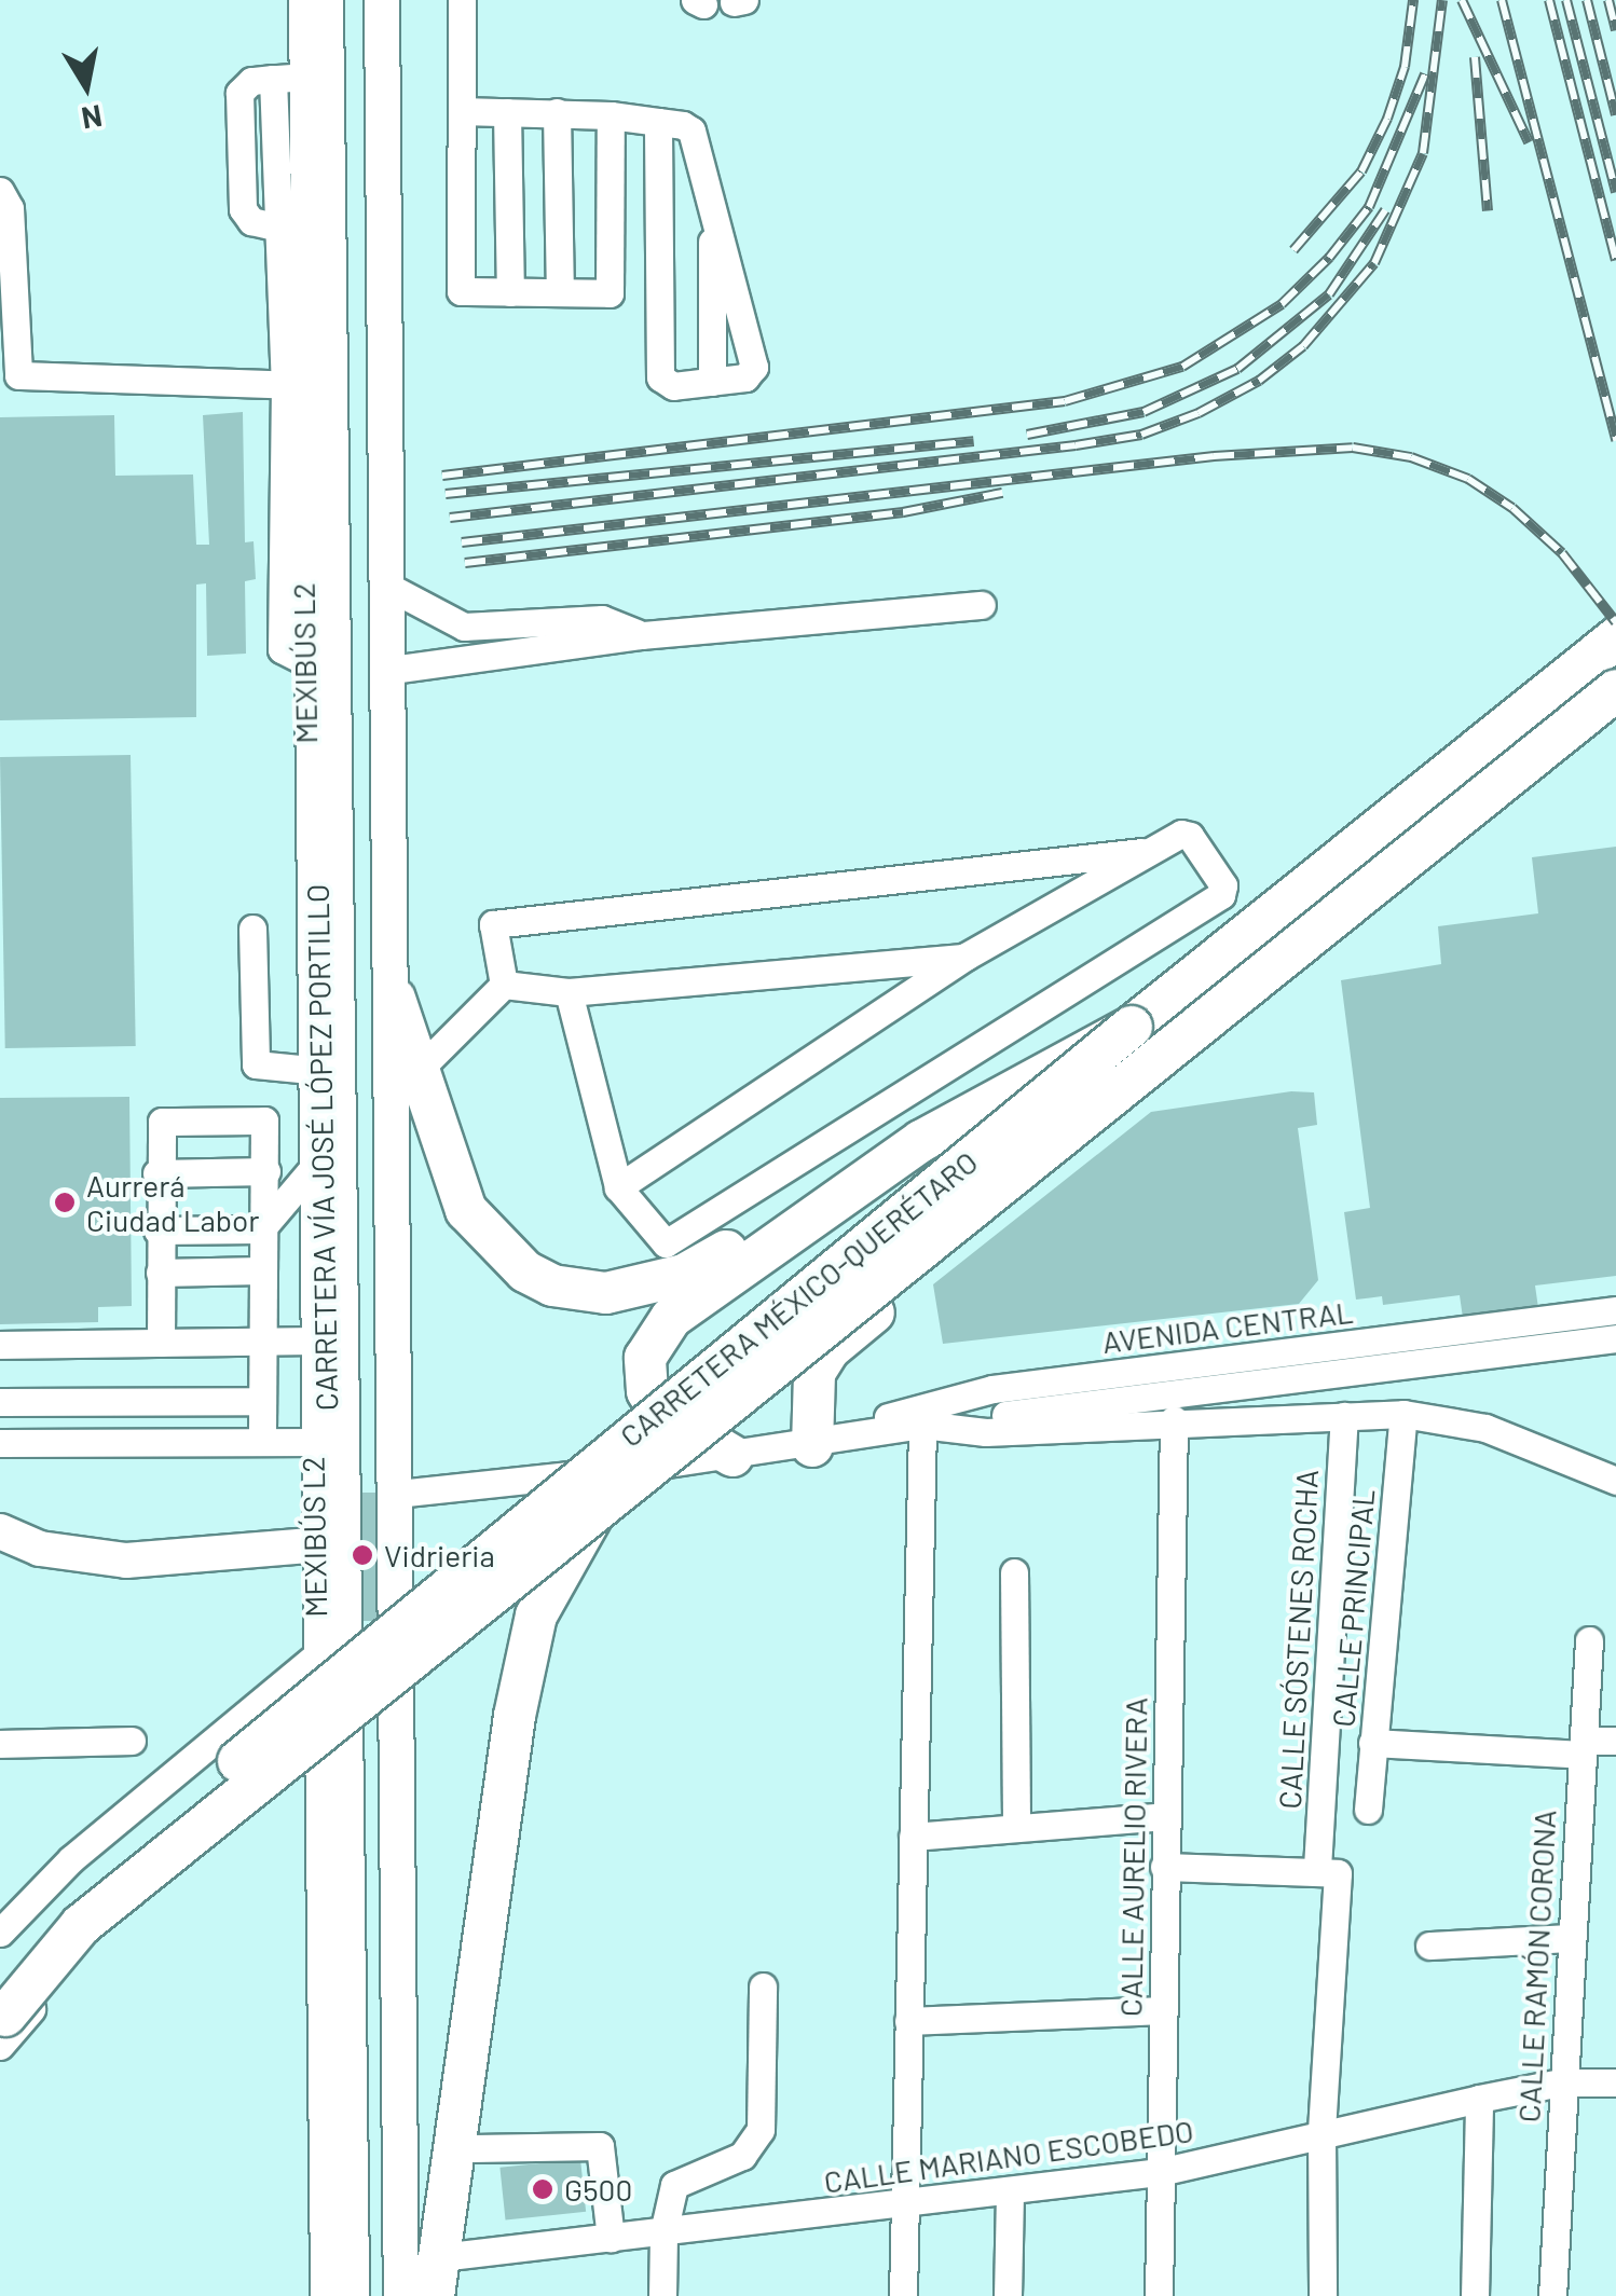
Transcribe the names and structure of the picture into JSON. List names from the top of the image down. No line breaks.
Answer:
{"streets":{"highway":["CARRETERA MÉXICO-QUERÉTARO"],"main road":["CARRETERA VÍA JOSÉ LÓPEZ PORTILLO"],"street":["MEXIBÚS L2","AVENIDA CENTRAL","CALLE PRINCIPAL","CALLE SÓSTENES ROCHA","CALLE AURELIO RIVERA","CALLE RAMÓN CORONA","CALLE MARIANO ESCOBEDO"]},"crossings":[["CALLE SÓSTENES ROCHA","CALLE MARIANO ESCOBEDO"],["CALLE AURELIO RIVERA","CALLE MARIANO ESCOBEDO"],["CALLE RAMÓN CORONA","CALLE MARIANO ESCOBEDO"]],"places":["Aurrerá Ciudad Labor","Vidrieria","G500"],"north":"bottom"}
